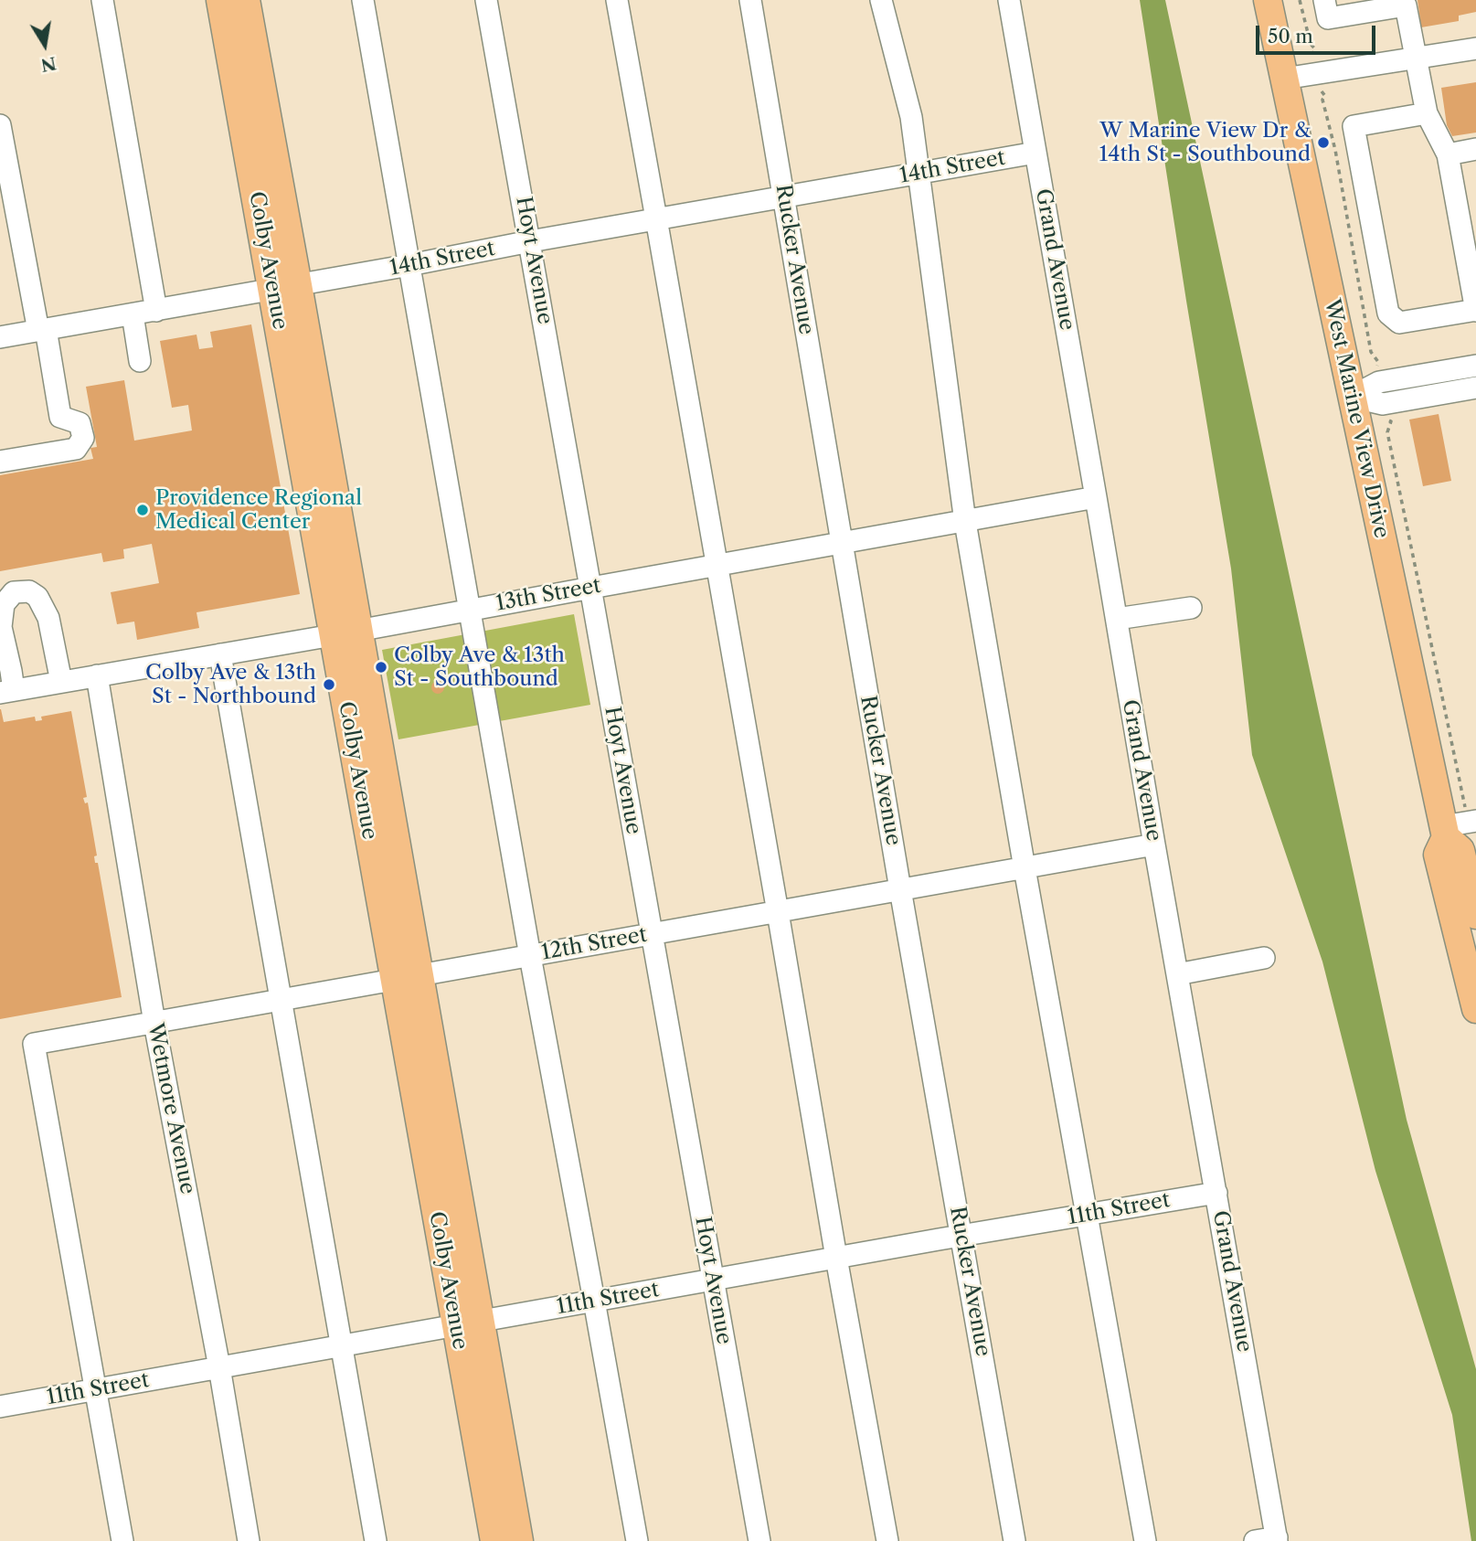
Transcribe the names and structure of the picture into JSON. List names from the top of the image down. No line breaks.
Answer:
{"streets":{"main road":["Colby Avenue","West Marine View Drive"],"street":["14th Street","Rucker Avenue","Grand Avenue","Hoyt Avenue","13th Street","12th Street","Wetmore Avenue","11th Street"]},"crossings":[["14th Street","Rucker Avenue"],["14th Street","Grand Avenue"],["14th Street","Colby Avenue"],["14th Street","Hoyt Avenue"],["Rucker Avenue","13th Street"],["Rucker Avenue","12th Street"],["Rucker Avenue","11th Street"],["Grand Avenue","13th Street"],["Grand Avenue","12th Street"],["Grand Avenue","11th Street"],["Colby Avenue","13th Street"],["Colby Avenue","12th Street"],["Colby Avenue","11th Street"],["Hoyt Avenue","13th Street"],["Hoyt Avenue","12th Street"],["Hoyt Avenue","11th Street"],["13th Street","Wetmore Avenue"],["12th Street","Wetmore Avenue"],["12th Street","11th Street"],["Wetmore Avenue","11th Street"]],"places":["W Marine View Dr & 14th St - Southbound","Providence Regional Medical Center","Colby Ave & 13th St - Southbound","Colby Ave & 13th St - Northbound"],"scale_bar":"50 m","north":"bottom"}
